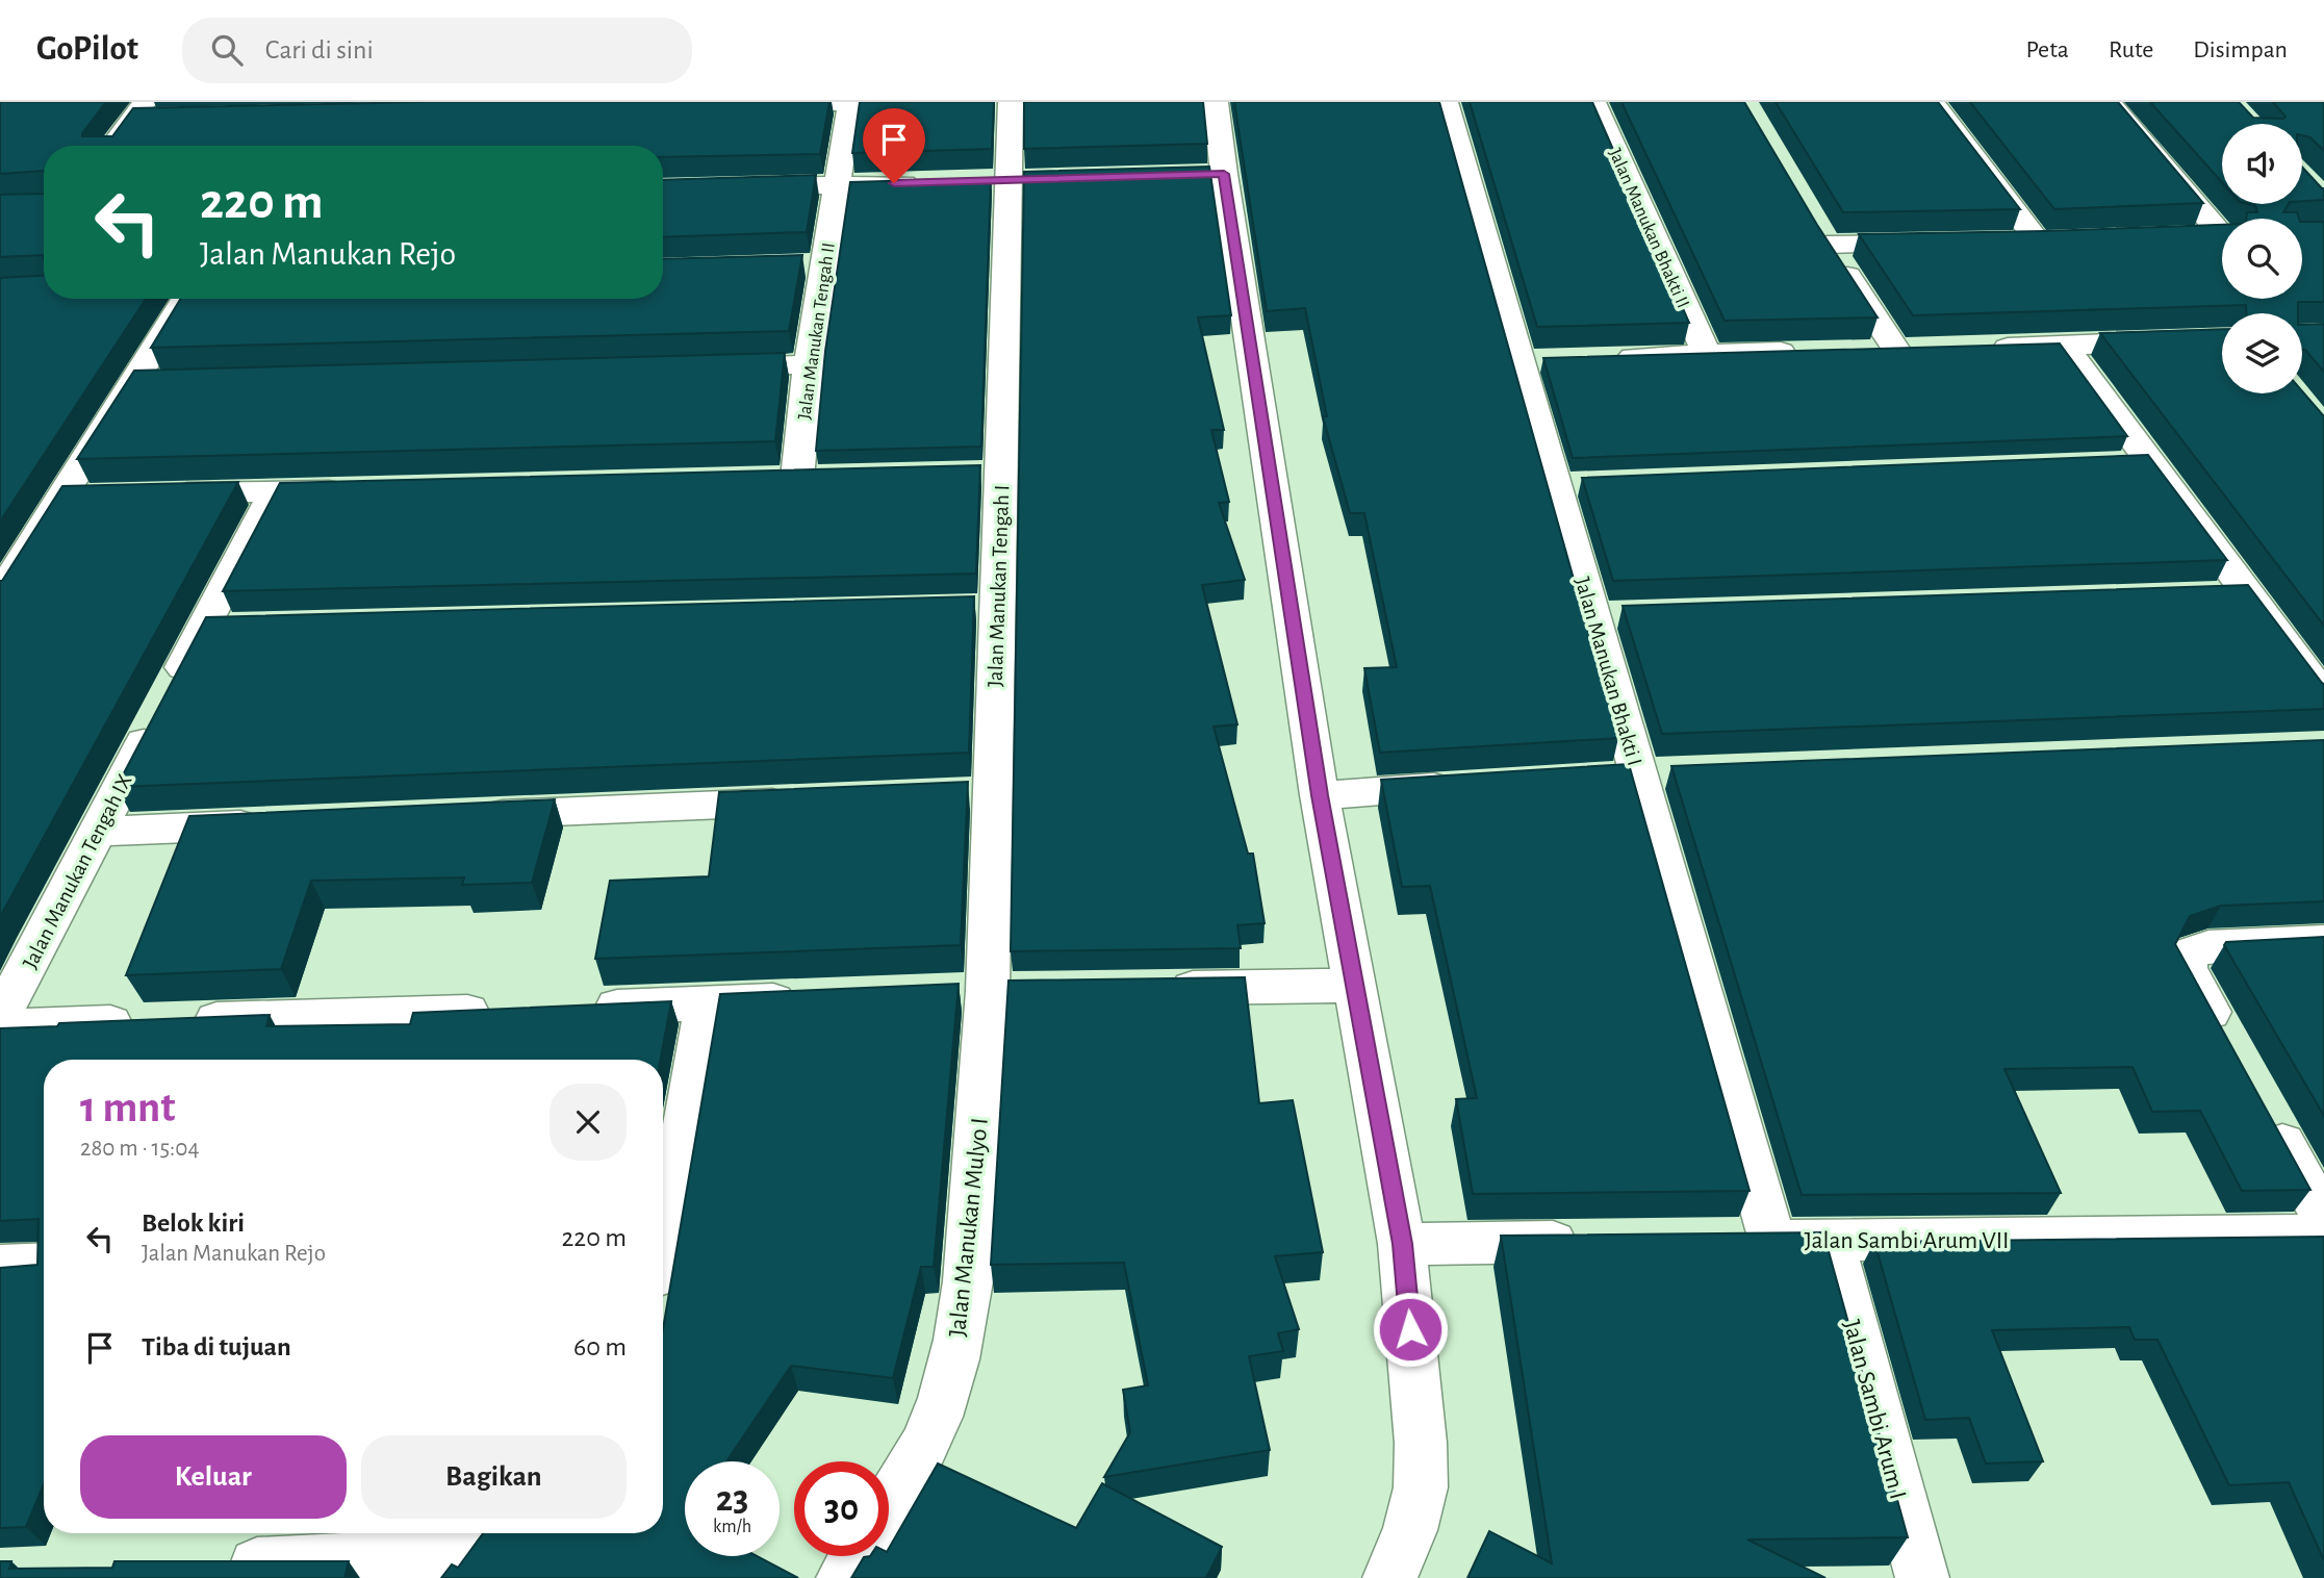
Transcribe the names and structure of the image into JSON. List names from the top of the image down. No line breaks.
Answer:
{"streets":{"street":["Jalan Manukan Bhakti II","Jalan Manukan Tengah II","Jalan Manukan Tengah I","Jalan Manukan Bhakti I","Jalan Manukan Tengah IX","Jalan Manukan Mulyo I","Jalan Sambi Arum VII","Jalan Sambi Arum I"]},"crossings":[["Jalan Manukan Tengah I","Jalan Manukan Mulyo I"],["Jalan Manukan Bhakti I","Jalan Sambi Arum VII"],["Jalan Sambi Arum VII","Jalan Sambi Arum I"]],"page":{"header":"GoPilot","search":"Cari di sini","nav":["Peta","Rute","Disimpan"],"turn":["220 m","Jalan Manukan Rejo"],"heading":["1 mnt","280 m · 15:04"],"list":[{"name":"Belok kiri","note":"Jalan Manukan Rejo","value":"220 m"},{"name":"Tiba di tujuan","value":"60 m"}],"buttons":["Keluar","Bagikan"],"speed":"23 km/h","limit":"30"}}
